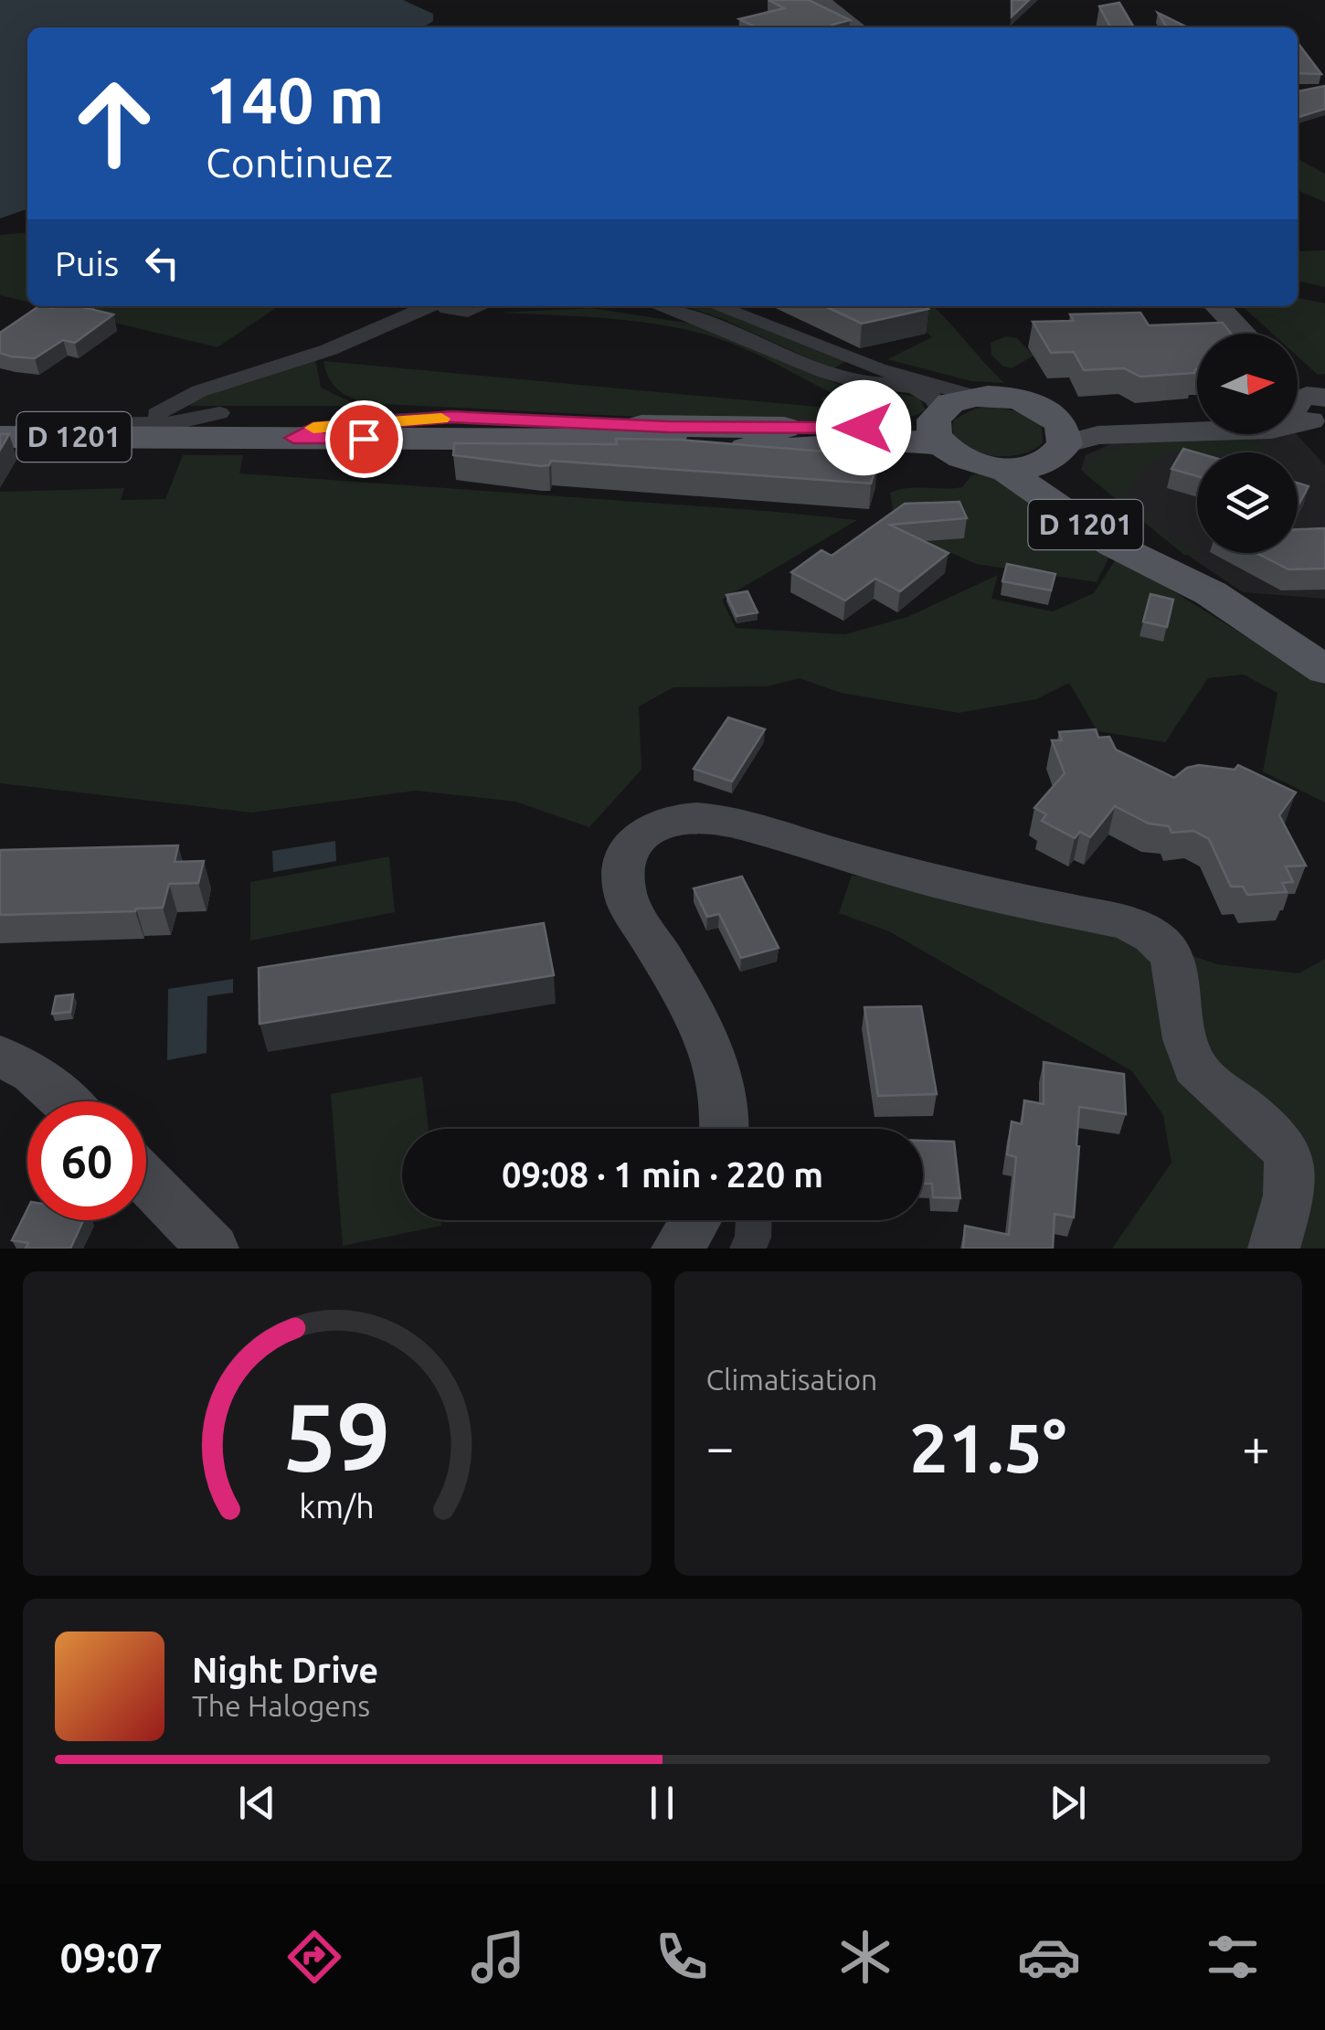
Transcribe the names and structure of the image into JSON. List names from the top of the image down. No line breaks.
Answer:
{"streets":{"main road":["D 1201"]},"north":"right","page":{"turn":["140 m","Continuez"],"then":"Puis","limit":"60","trip":"09:08 · 1 min · 220 m","tile":"Climatisation","heat":["−","21.5°","+"],"song":["Night Drive","The Halogens"],"tabs":"09:07","gauge":["59","km/h"]}}
